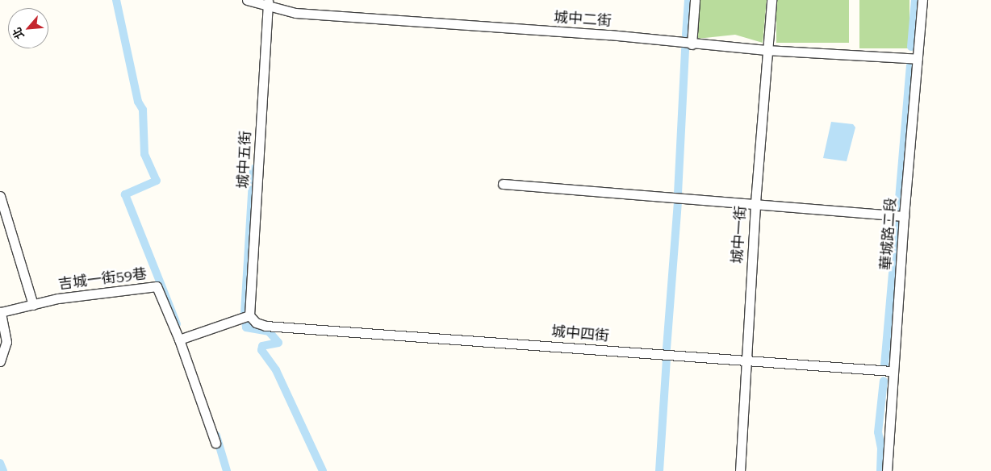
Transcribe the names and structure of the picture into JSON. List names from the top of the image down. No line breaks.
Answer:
{"streets":{"street":["城中二街","城中五街","華城路二段","城中一街","吉城一街59巷","城中四街"]},"crossings":[["城中二街","城中五街"],["城中二街","華城路二段"],["城中二街","城中一街"],["城中五街","城中四街"],["華城路二段","城中四街"],["城中一街","城中四街"]],"north":"bottom left"}
